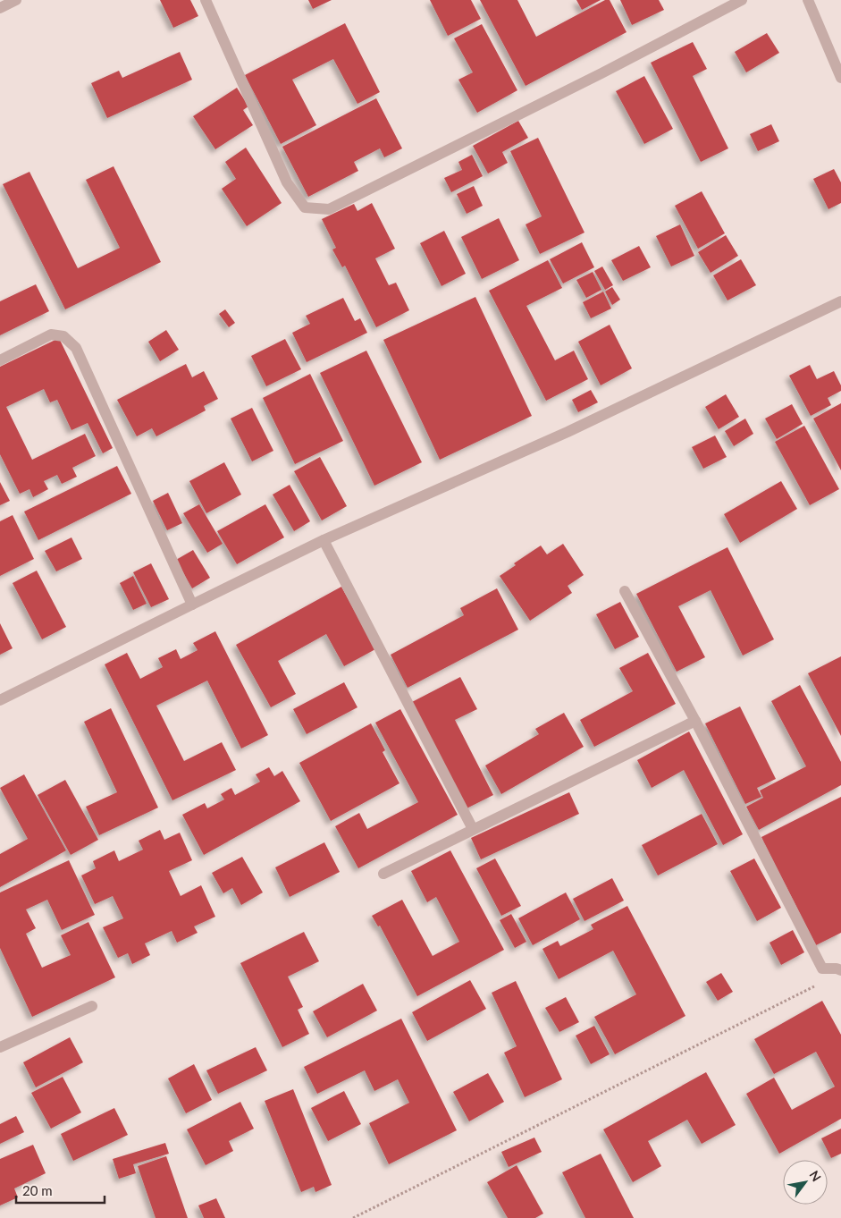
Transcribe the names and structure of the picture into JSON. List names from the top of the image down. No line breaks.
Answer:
{"scale_bar":"20 m","north":"top right"}
